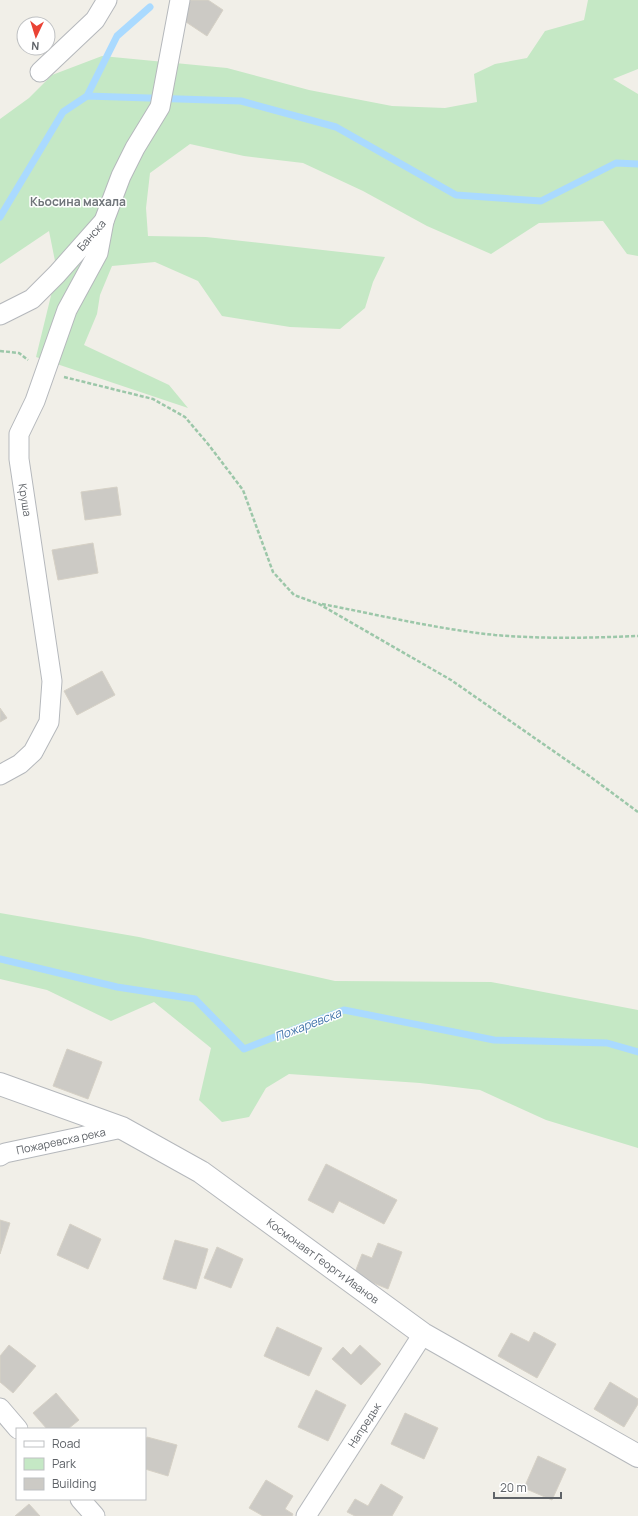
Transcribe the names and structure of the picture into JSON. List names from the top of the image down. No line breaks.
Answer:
{"streets":{"street":["Банска","Круша","Пожаревска река","Космонавт Георги Иванов","Напредък"]},"crossings":[["Банска","Круша"],["Пожаревска река","Космонавт Георги Иванов"],["Космонавт Георги Иванов","Напредък"]],"districts":["Кьосина махала"],"water":["Пожаревска"],"legend":["Road","Park","Building"],"scale_bar":"20 m","north":"bottom"}
